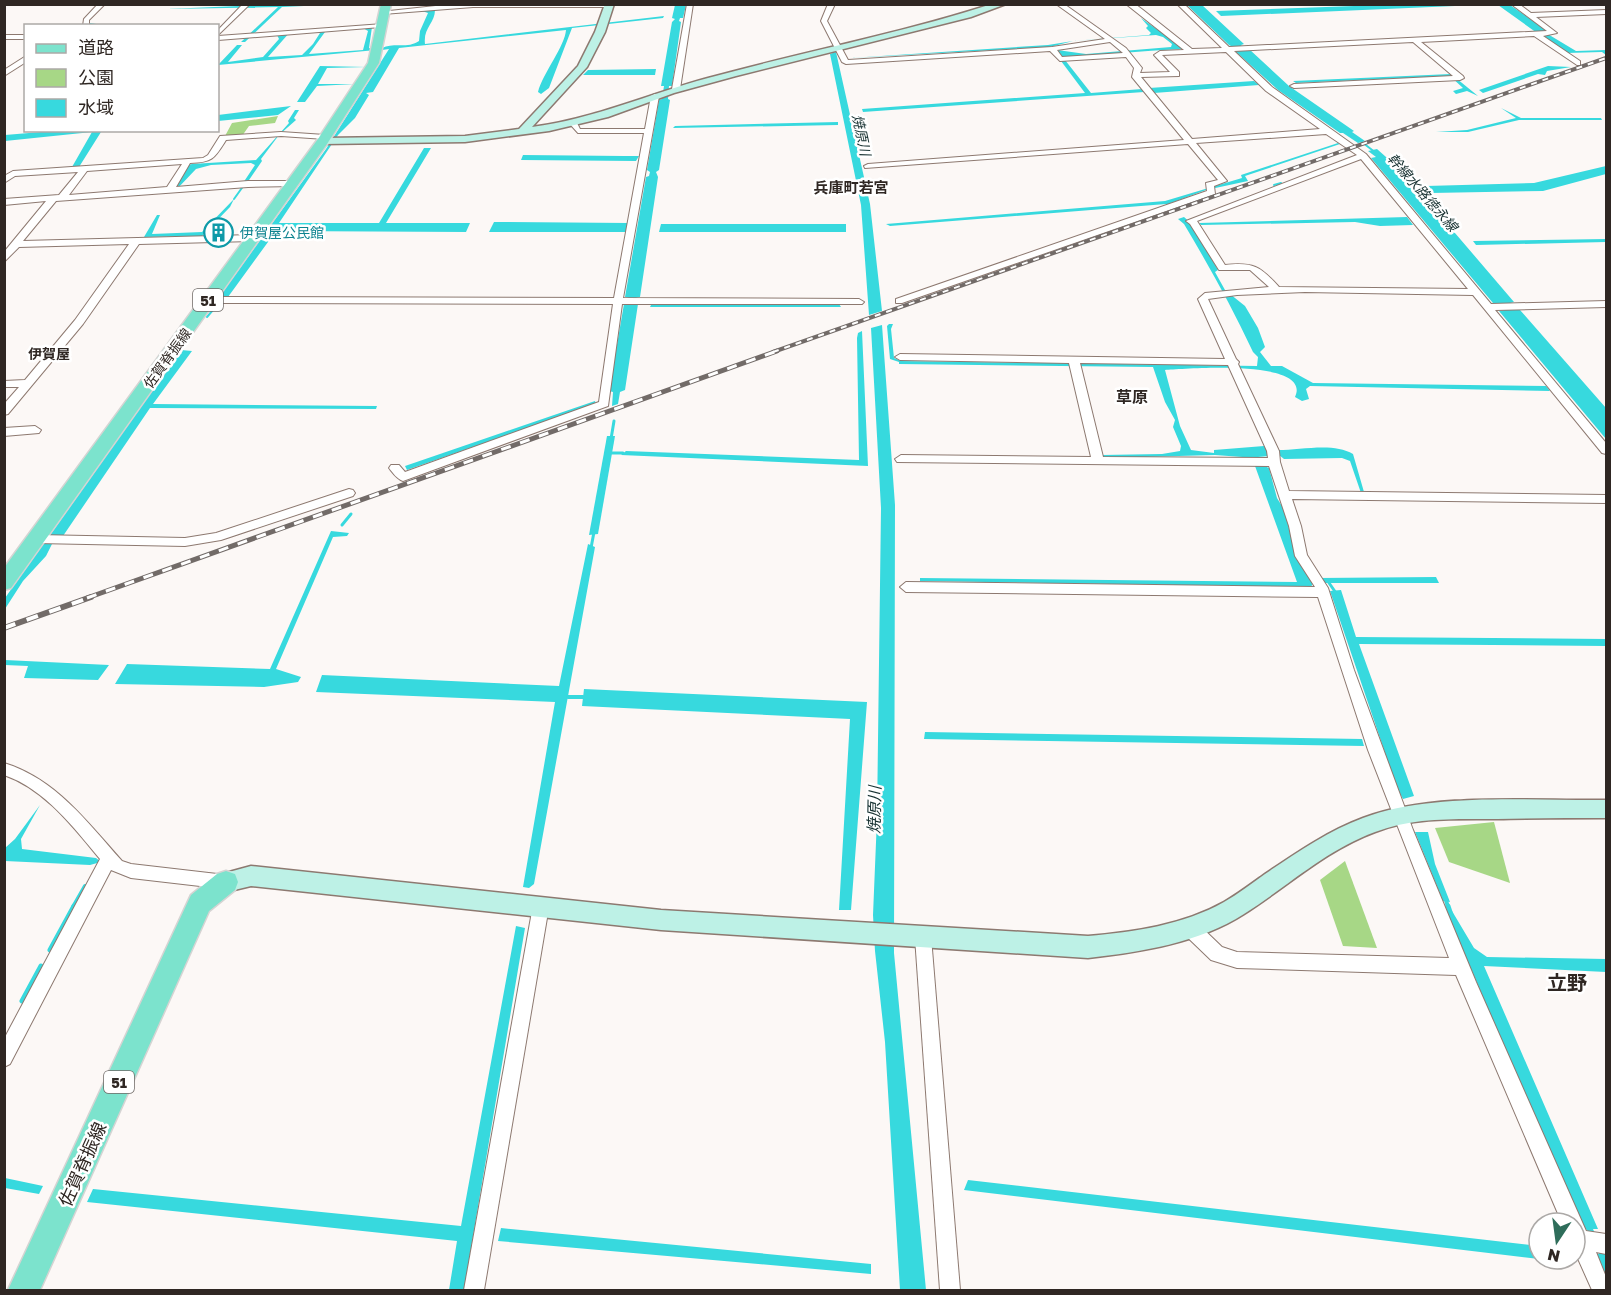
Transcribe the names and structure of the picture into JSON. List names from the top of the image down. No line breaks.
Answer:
{"streets":{"main road":["51","佐賀脊振線"]},"districts":["兵庫町若宮","伊賀屋","草原","立野"],"water":["焼原川","幹線水路徳永線"],"places":{"building":["伊賀屋公民館"]},"legend":["道路","公園","水域"],"north":"bottom"}
